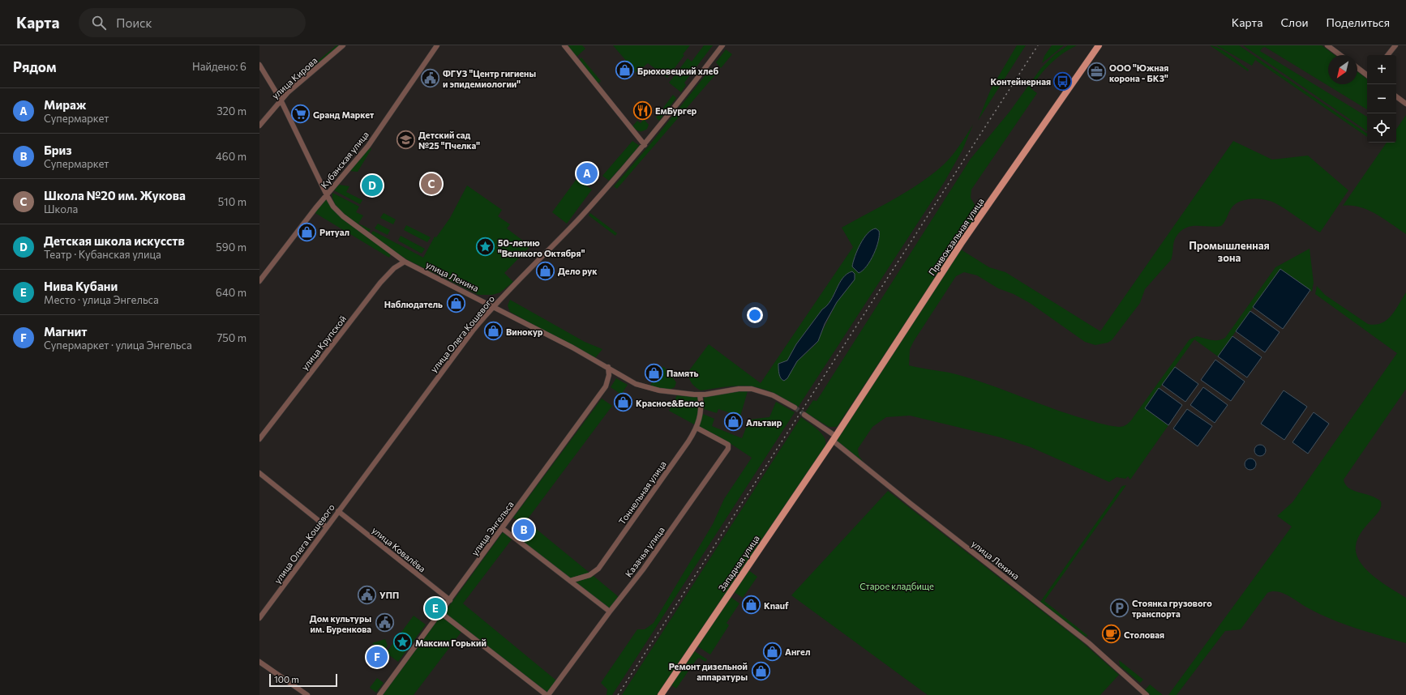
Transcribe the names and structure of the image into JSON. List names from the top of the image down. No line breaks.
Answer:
{"streets":{"main road":["Привокзальная улица","Западная улица"],"street":["улица Кирова","Кубанская улица","улица Ленина","улица Олега Кошевого","улица Крупской","Тоннельная улица","улица Энгельса","улица Ковалёва","Казачья улица"]},"crossings":[["улица Кирова","улица Ленина"],["Кубанская улица","улица Ленина"],["Привокзальная улица","улица Ленина"],["Привокзальная улица","Западная улица"],["улица Ленина","улица Олега Кошевого"],["улица Ленина","улица Крупской"],["улица Ленина","Тоннельная улица"],["улица Ленина","улица Энгельса"],["улица Ленина","Западная улица"],["улица Олега Кошевого","улица Ковалёва"],["Тоннельная улица","Казачья улица"],["улица Энгельса","улица Ковалёва"]],"districts":["Промышленная зона"],"parks":["Старое кладбище"],"places":{"shop":["Брюховецкий хлеб","Ритуал","Дело рук","Наблюдатель","Винокур","Память","Красное&Белое","Альтаир","Knauf","Ангел","Ремонт дизельной аппаратуры"],"office":["ООО \"Южная корона - БКЗ\""],"public building":["ФГУЗ \"Центр гигиены и эпидемиологии\"","УПП","Дом культуры им. Буренкова"],"bus stop":["Контейнерная"],"restaurant":["ЕмБургер"],"supermarket":["Gранд Маркет"],"school or university":["Детский сад №25 \"Пчелка\""],"place":["50-летию \"Великого Октября\"","Максим Горький"],"parking":["Стоянка грузового транспорта"],"cafe":["Столовая"]},"scale_bar":"100 m","north":"bottom left","page":{"header":"Карта","search":"Поиск","nav":["Карта","Слои","Поделиться"],"heading":["Рядом","Найдено: 6"],"map_buttons":["+","−"],"list":[{"mark":"A","name":"Мираж","note":"Супермаркет","value":"320 m"},{"mark":"B","name":"Бриз","note":"Супермаркет","value":"460 m"},{"mark":"C","name":"Школа №20 им. Жукова","note":"Школа","value":"510 m"},{"mark":"D","name":"Детская школа искусств","note":"Театр · Кубанская улица","value":"590 m"},{"mark":"E","name":"Нива Кубани","note":"Место · улица Энгельса","value":"640 m"},{"mark":"F","name":"Магнит","note":"Супермаркет · улица Энгельса","value":"750 m"}],"pins":["A","C","D","B","E","F"],"scale":"100 m"}}
